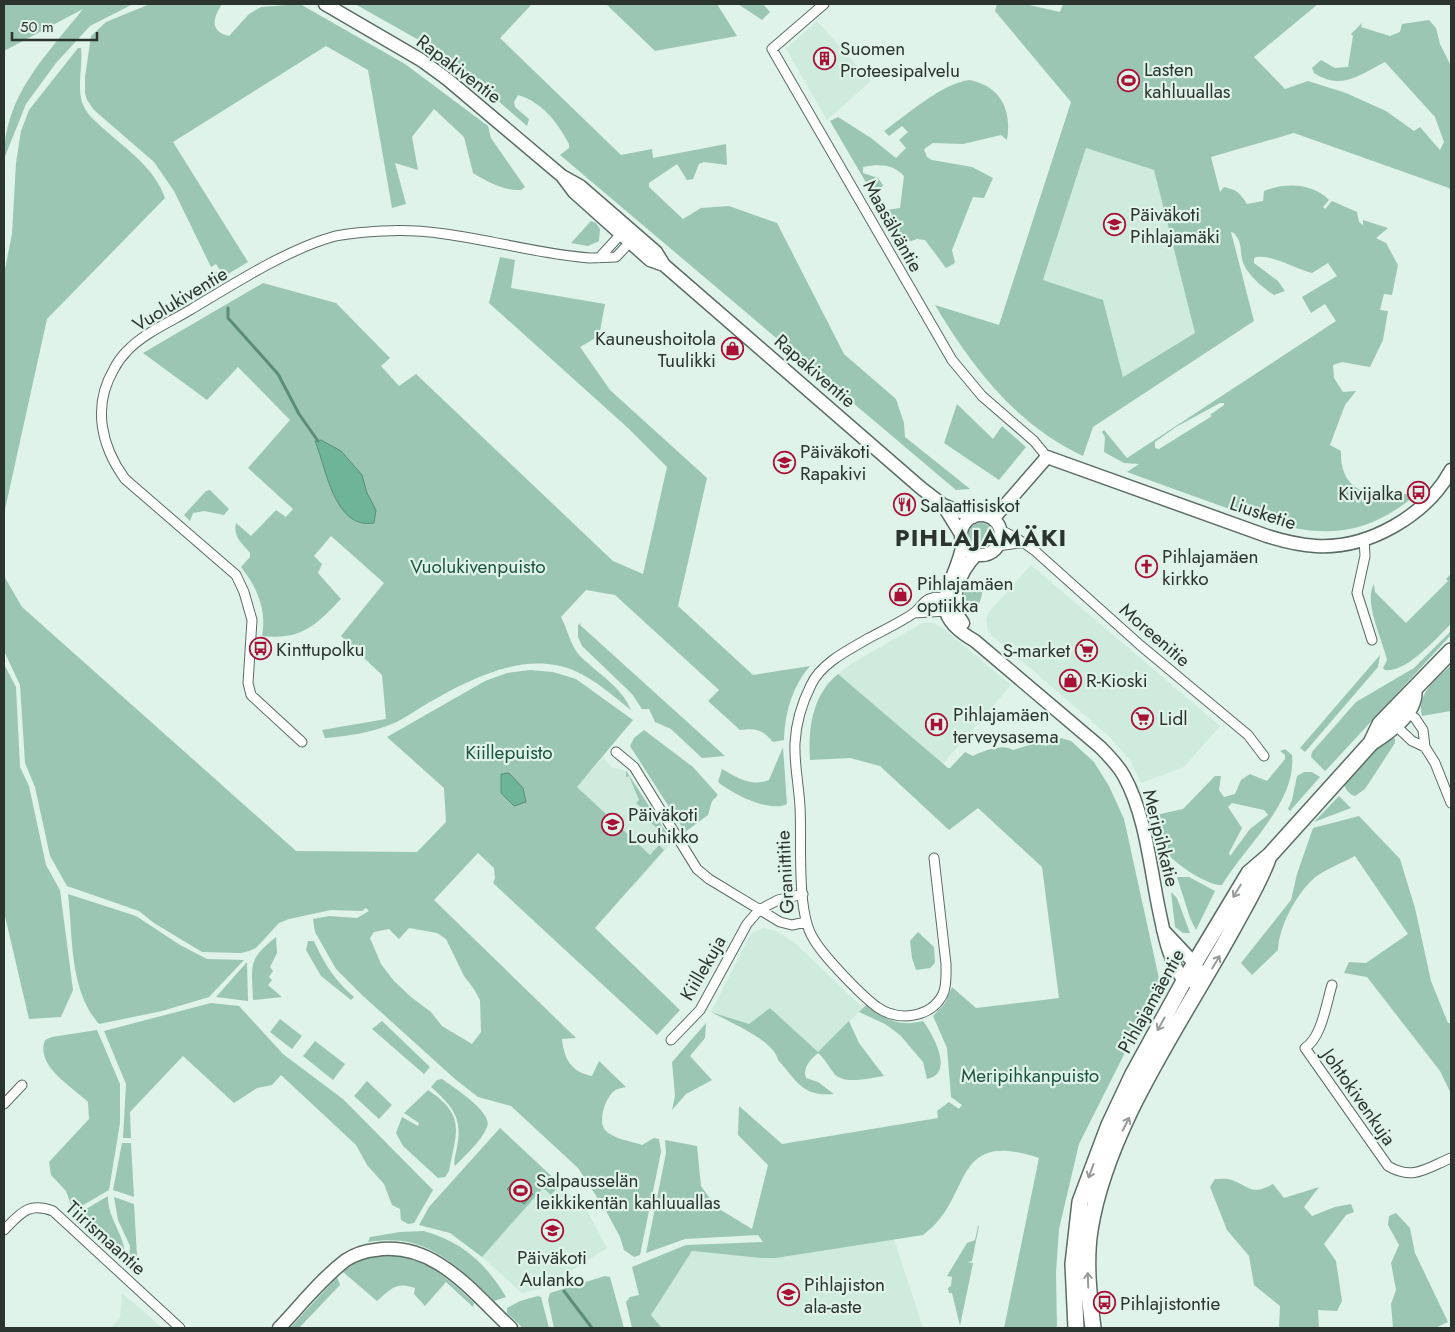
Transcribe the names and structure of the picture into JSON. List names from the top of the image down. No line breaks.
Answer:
{"streets":{"main road":["Rapakiventie","Liusketie","Meripihkatie","Pihlajamäentie"],"street":["Maasälväntie","Vuolukiventie","Moreenitie","Graniittitie","Kiillekuja","Johtokivenkuja","Tiirismaantie"]},"crossings":[["Rapakiventie","Vuolukiventie"],["Rapakiventie","Moreenitie"],["Maasälväntie","Liusketie"],["Meripihkatie","Graniittitie"],["Meripihkatie","Pihlajamäentie"]],"districts":["PIHLAJAMÄKI"],"parks":["Vuolukivenpuisto","Kiillepuisto","Meripihkanpuisto"],"places":{"building":["Suomen Proteesipalvelu"],"sports":["Lasten kahluuallas","Salpausselän leikkikentän kahluuallas"],"school or university":["Päiväkoti Pihlajamäki","Päiväkoti Rapakivi","Päiväkoti Louhikko","Päiväkoti Aulanko","Pihlajiston ala-aste"],"shop":["Kauneushoitola Tuulikki","Pihlajamäen optiikka","R-Kioski"],"bus stop":["Kivijalka","Kinttupolku","Pihlajistontie"],"restaurant":["Salaattisiskot"],"church":["Pihlajamäen kirkko"],"supermarket":["S-market","Lidl"],"hospital":["Pihlajamäen terveysasema"]},"scale_bar":"50 m"}
